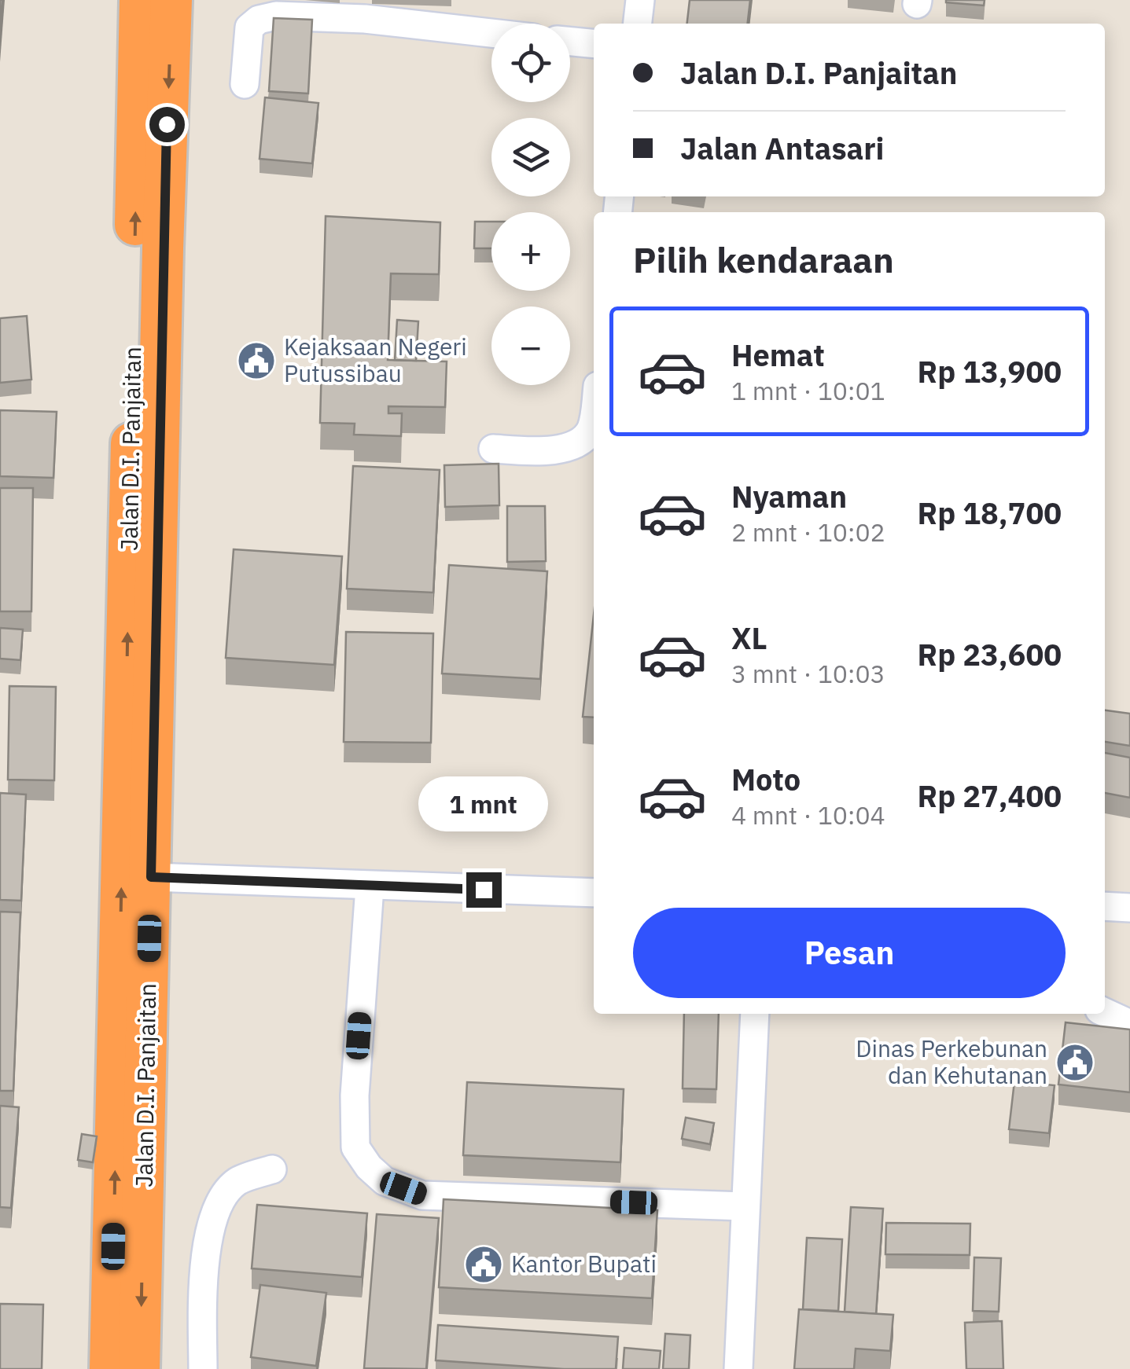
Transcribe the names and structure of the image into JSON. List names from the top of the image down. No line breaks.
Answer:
{"streets":{"highway":["Jalan D.I. Panjaitan"]},"places":{"public building":["Kejaksaan Negeri Putussibau","Dinas Perkebunan dan Kehutanan","Kantor Bupati"]},"page":{"map_buttons":["+","−"],"banner":["Jalan D.I. Panjaitan","Jalan Antasari"],"heading":"Pilih kendaraan","list":[{"name":"Hemat","note":"1 mnt · 10:01","value":"Rp 13,900"},{"name":"Nyaman","note":"2 mnt · 10:02","value":"Rp 18,700"},{"name":"XL","note":"3 mnt · 10:03","value":"Rp 23,600"},{"name":"Moto","note":"4 mnt · 10:04","value":"Rp 27,400"}],"bubble":"1 mnt","buttons":"Pesan"}}
